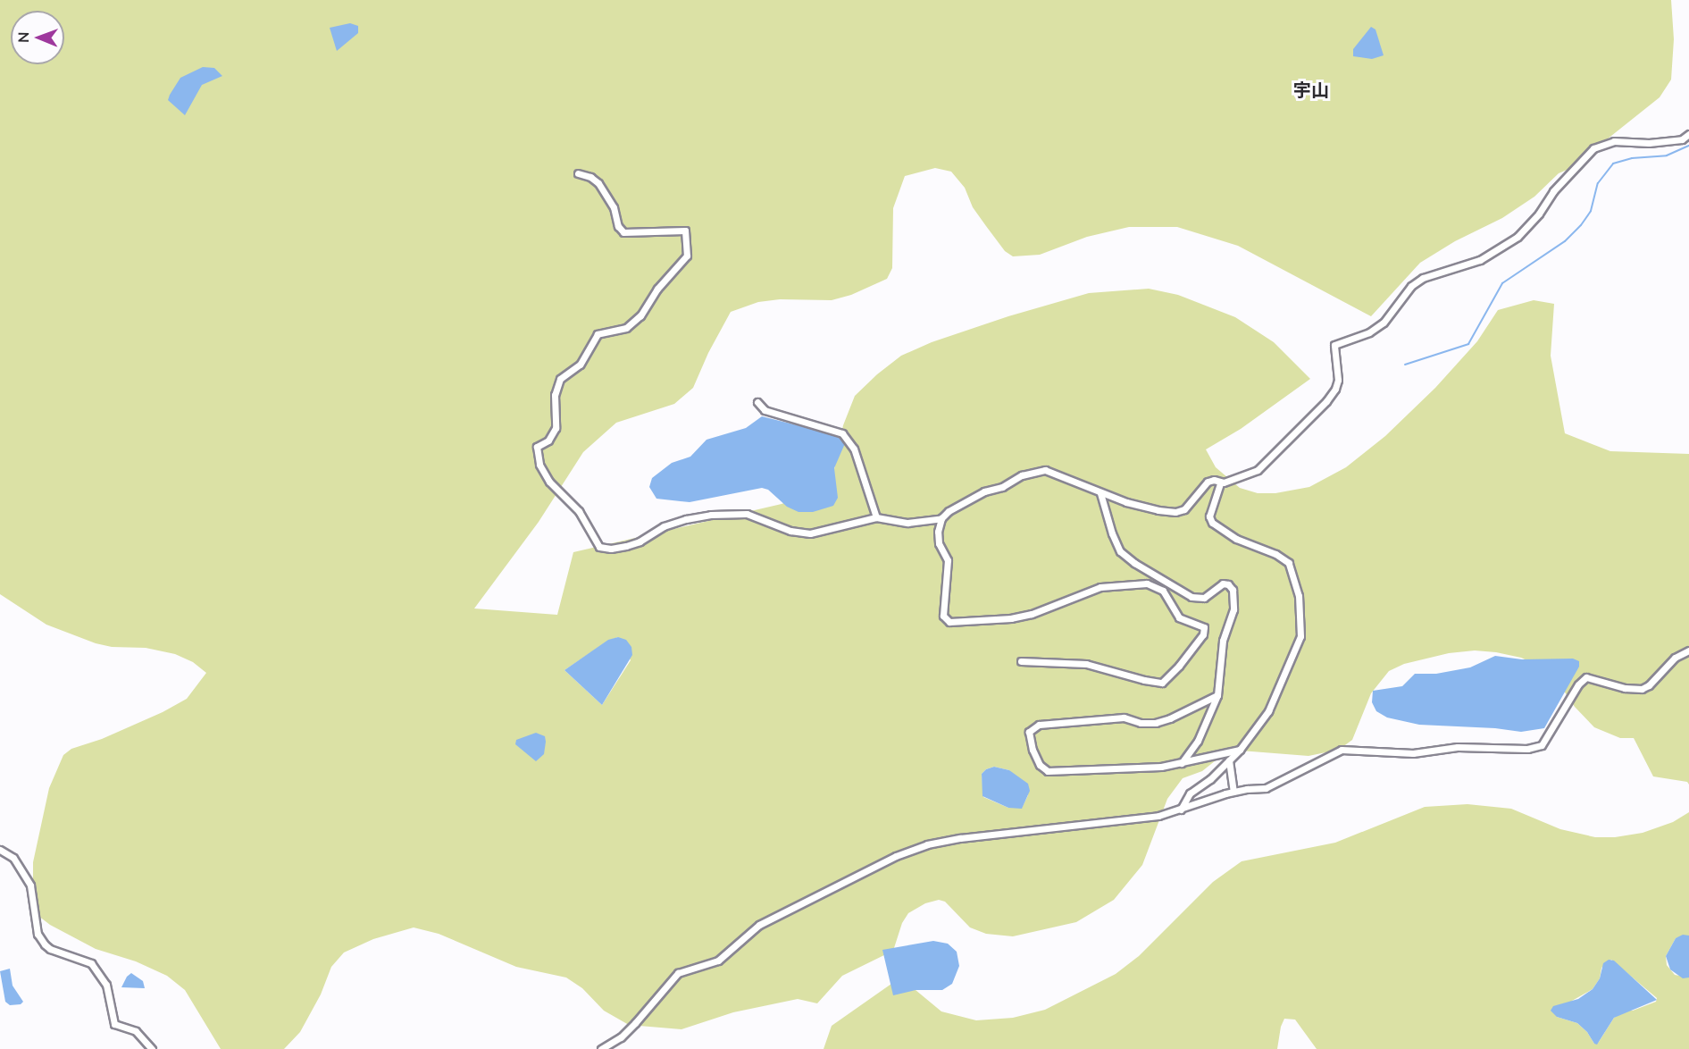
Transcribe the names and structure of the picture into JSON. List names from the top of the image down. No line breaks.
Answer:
{"districts":["宇山"],"north":"left"}
